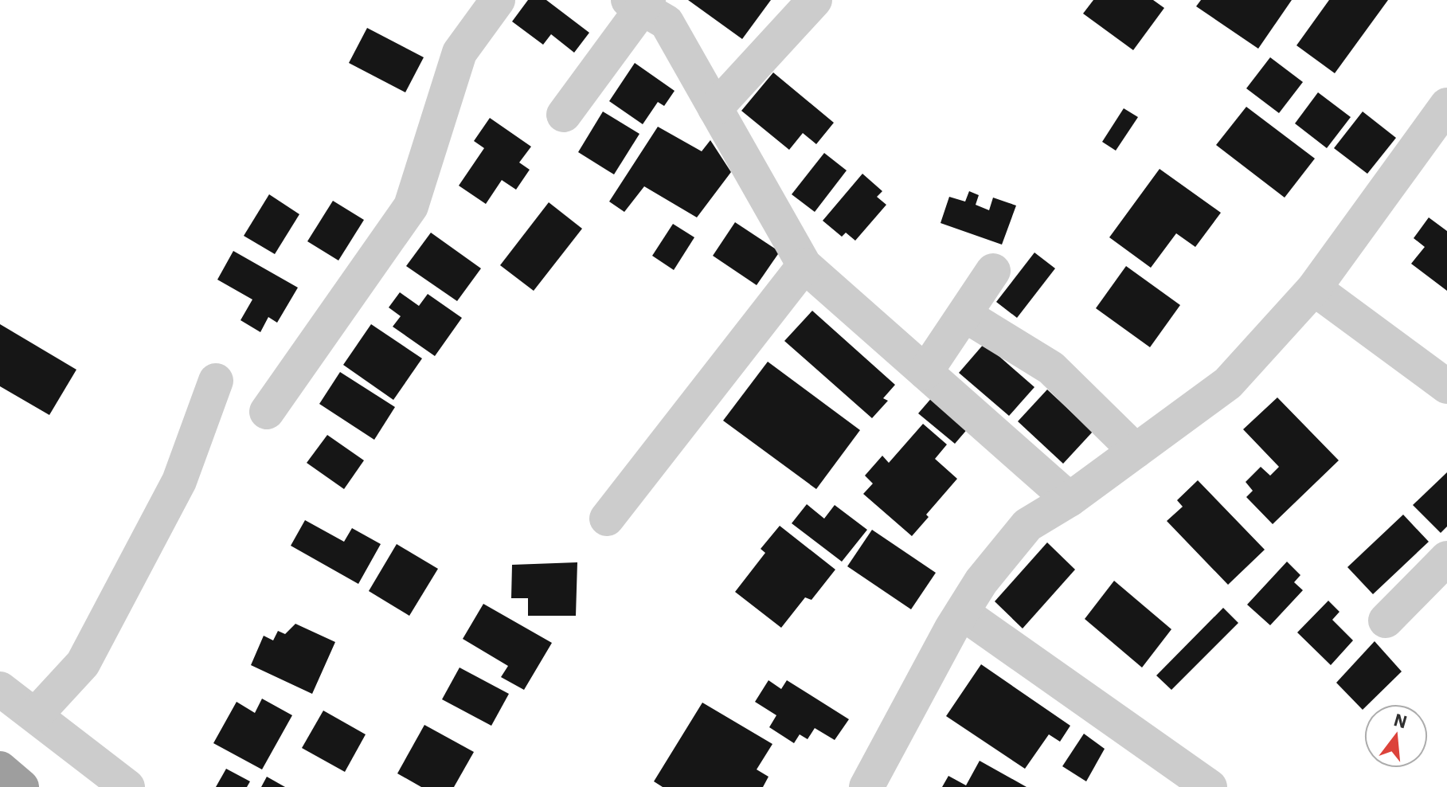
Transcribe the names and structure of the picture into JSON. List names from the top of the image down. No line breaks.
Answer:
{"north":"top"}
